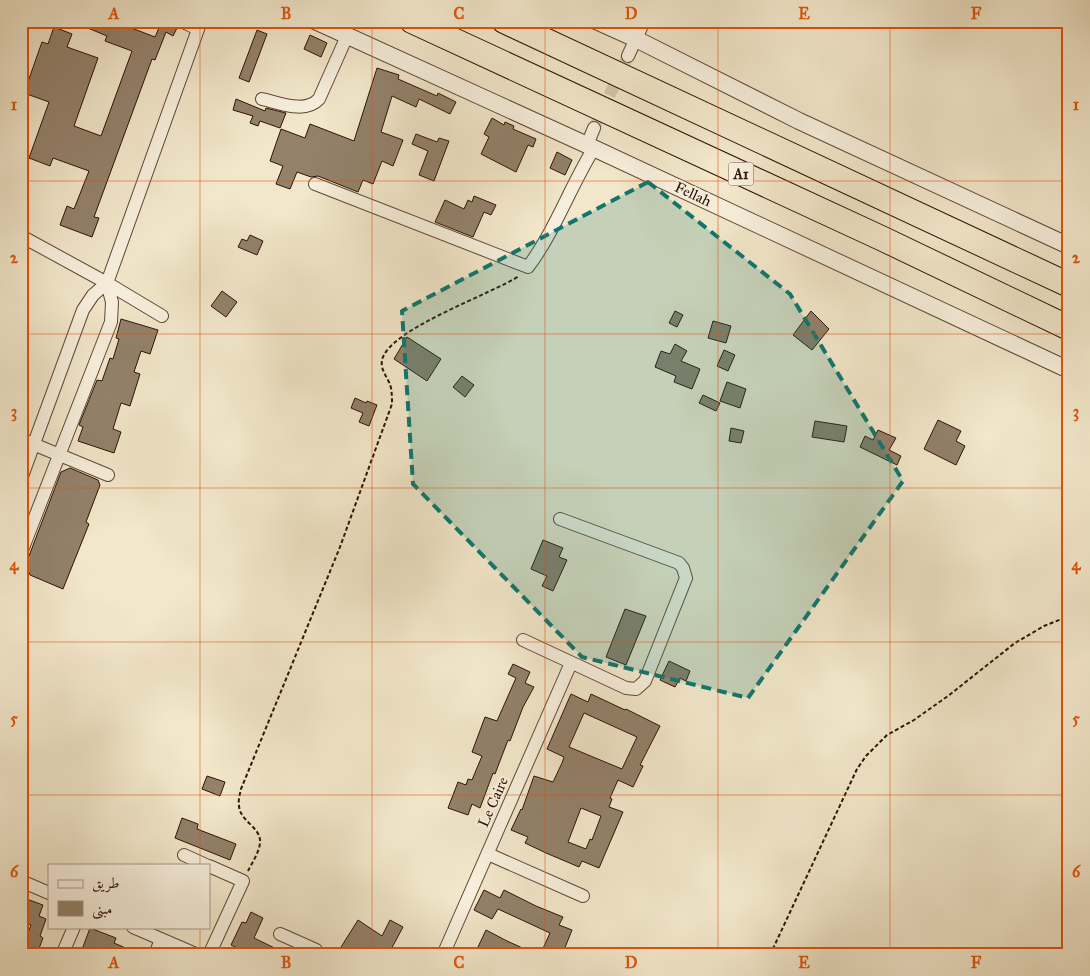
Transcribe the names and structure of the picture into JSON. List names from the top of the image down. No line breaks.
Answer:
{"streets":{"highway":["A1"],"street":["Fellah","Le Caire"]},"legend":["طريق","مبنى"],"grid":{"columns":["A","B","C","D","E","F"],"rows":["1","2","3","4","5","6"]}}
